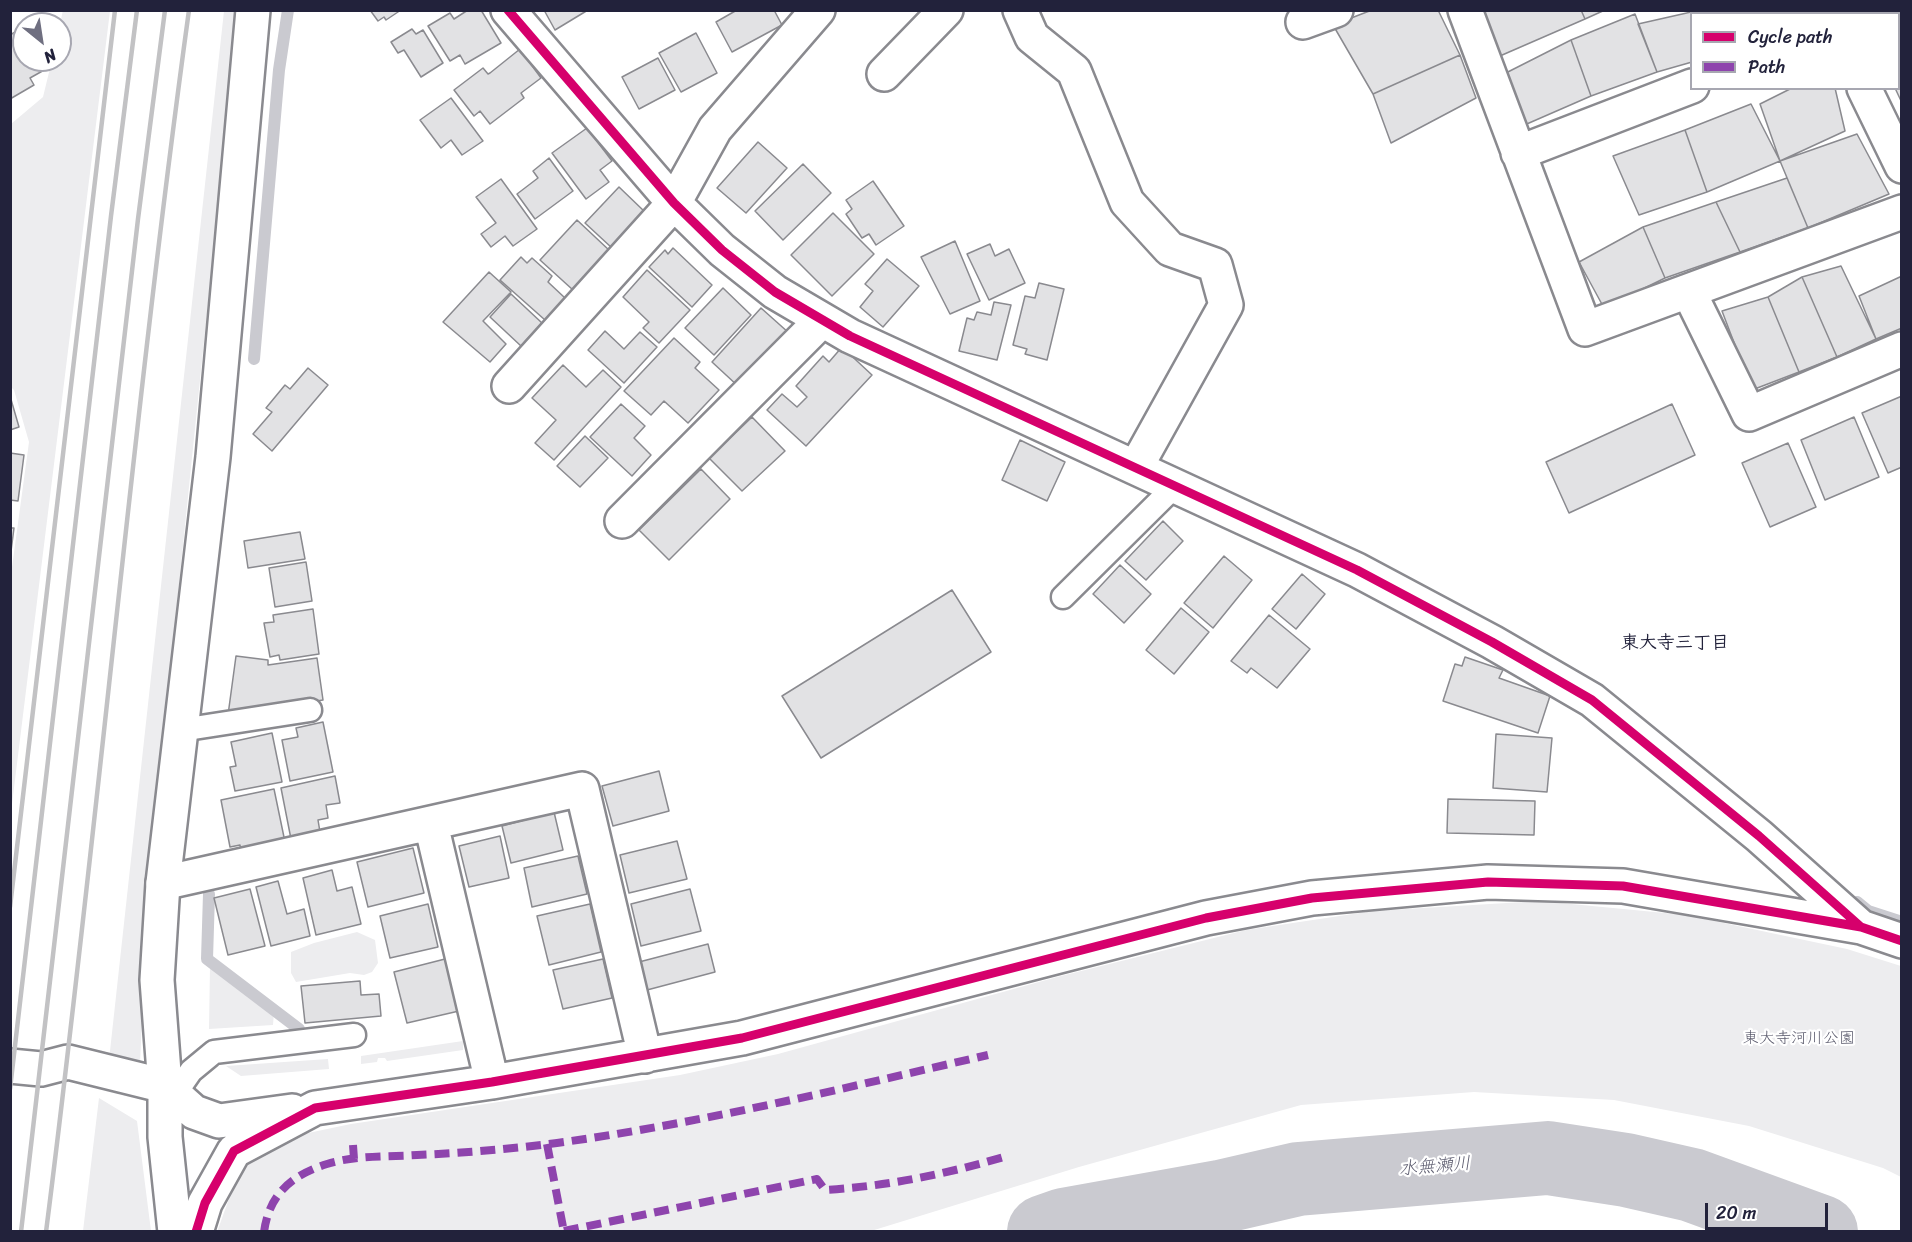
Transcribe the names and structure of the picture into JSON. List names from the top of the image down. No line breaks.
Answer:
{"districts":["東大寺三丁目"],"water":["水無瀬川"],"parks":["東大寺河川公園"],"legend":["Cycle path","Path"],"scale_bar":"20 m","north":"bottom right"}
